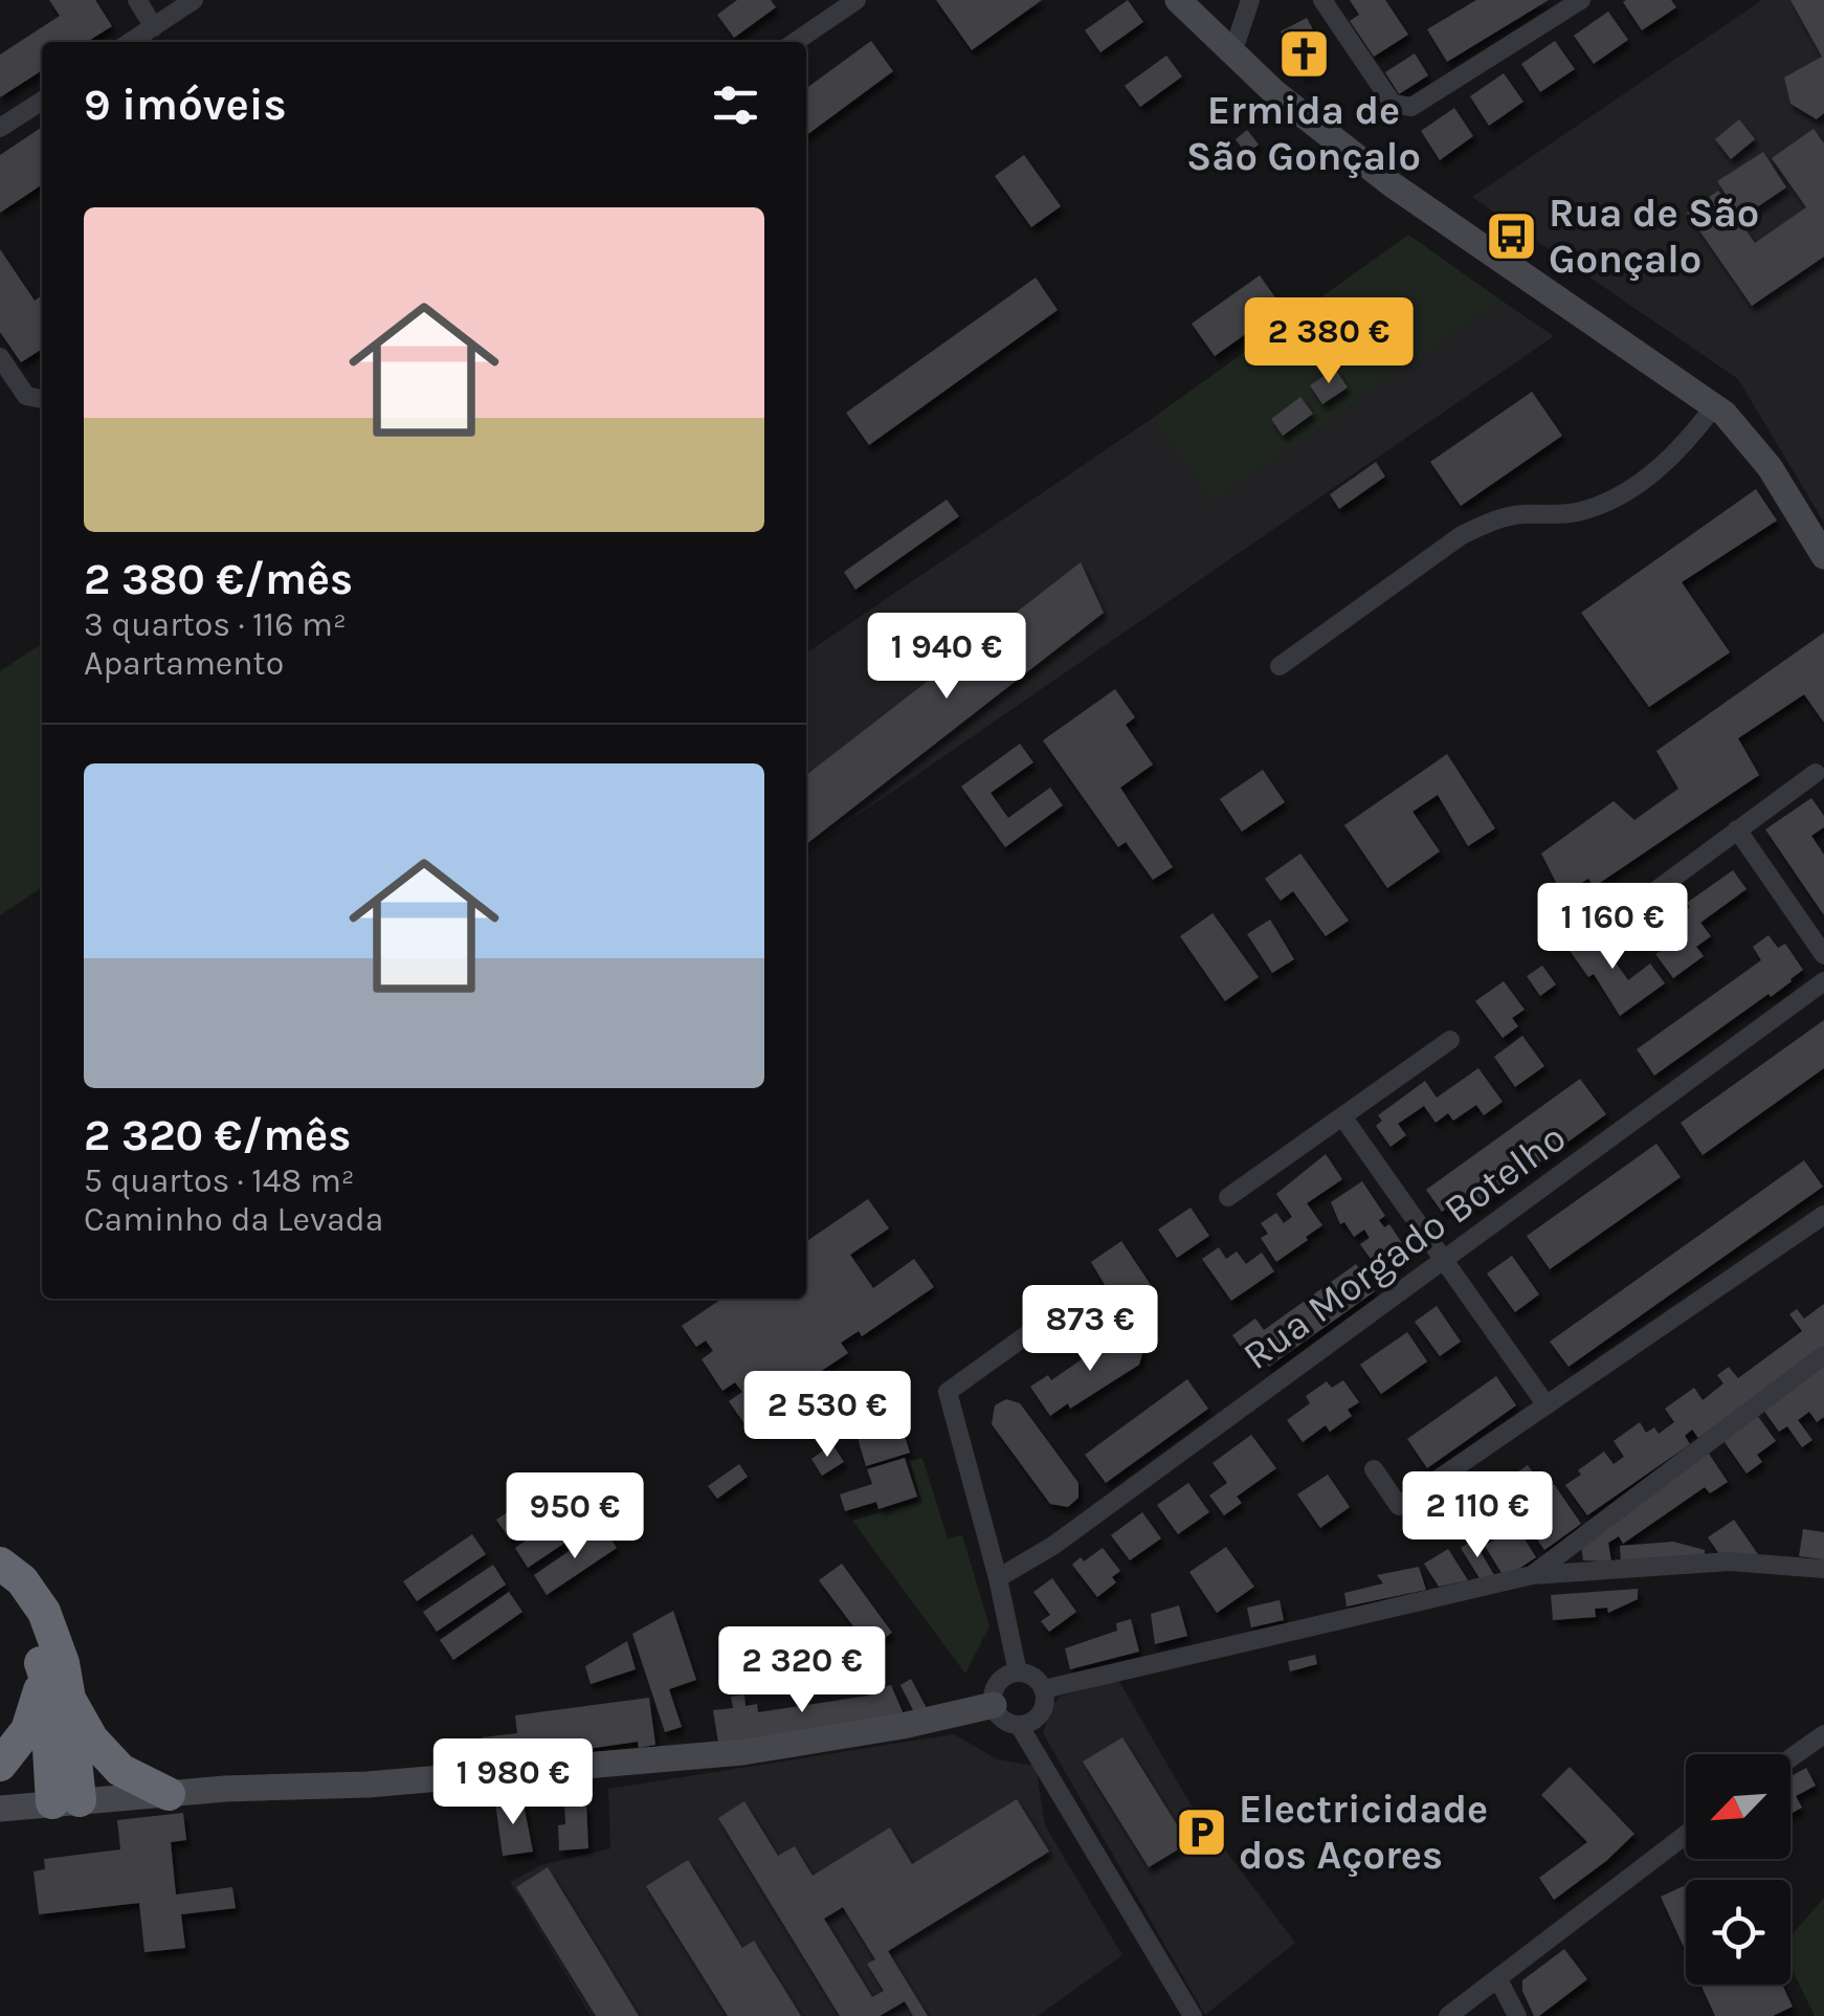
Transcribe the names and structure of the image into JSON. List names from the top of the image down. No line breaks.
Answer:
{"streets":{"street":["Rua Morgado Botelho"]},"places":{"church":["Ermida de São Gonçalo"],"bus stop":["Rua de São Gonçalo"],"parking":["Electricidade dos Açores"]},"north":"bottom left","page":{"heading":"9 imóveis","list":[{"name":"2 380 €/mês","note":"3 quartos · 116 m² · Apartamento"},{"name":"2 320 €/mês","note":"5 quartos · 148 m² · Caminho da Levada"}],"price":["2 380 €","1 940 €","1 160 €","873 €","2 530 €","2 110 €","950 €","2 320 €","1 980 €"]}}
